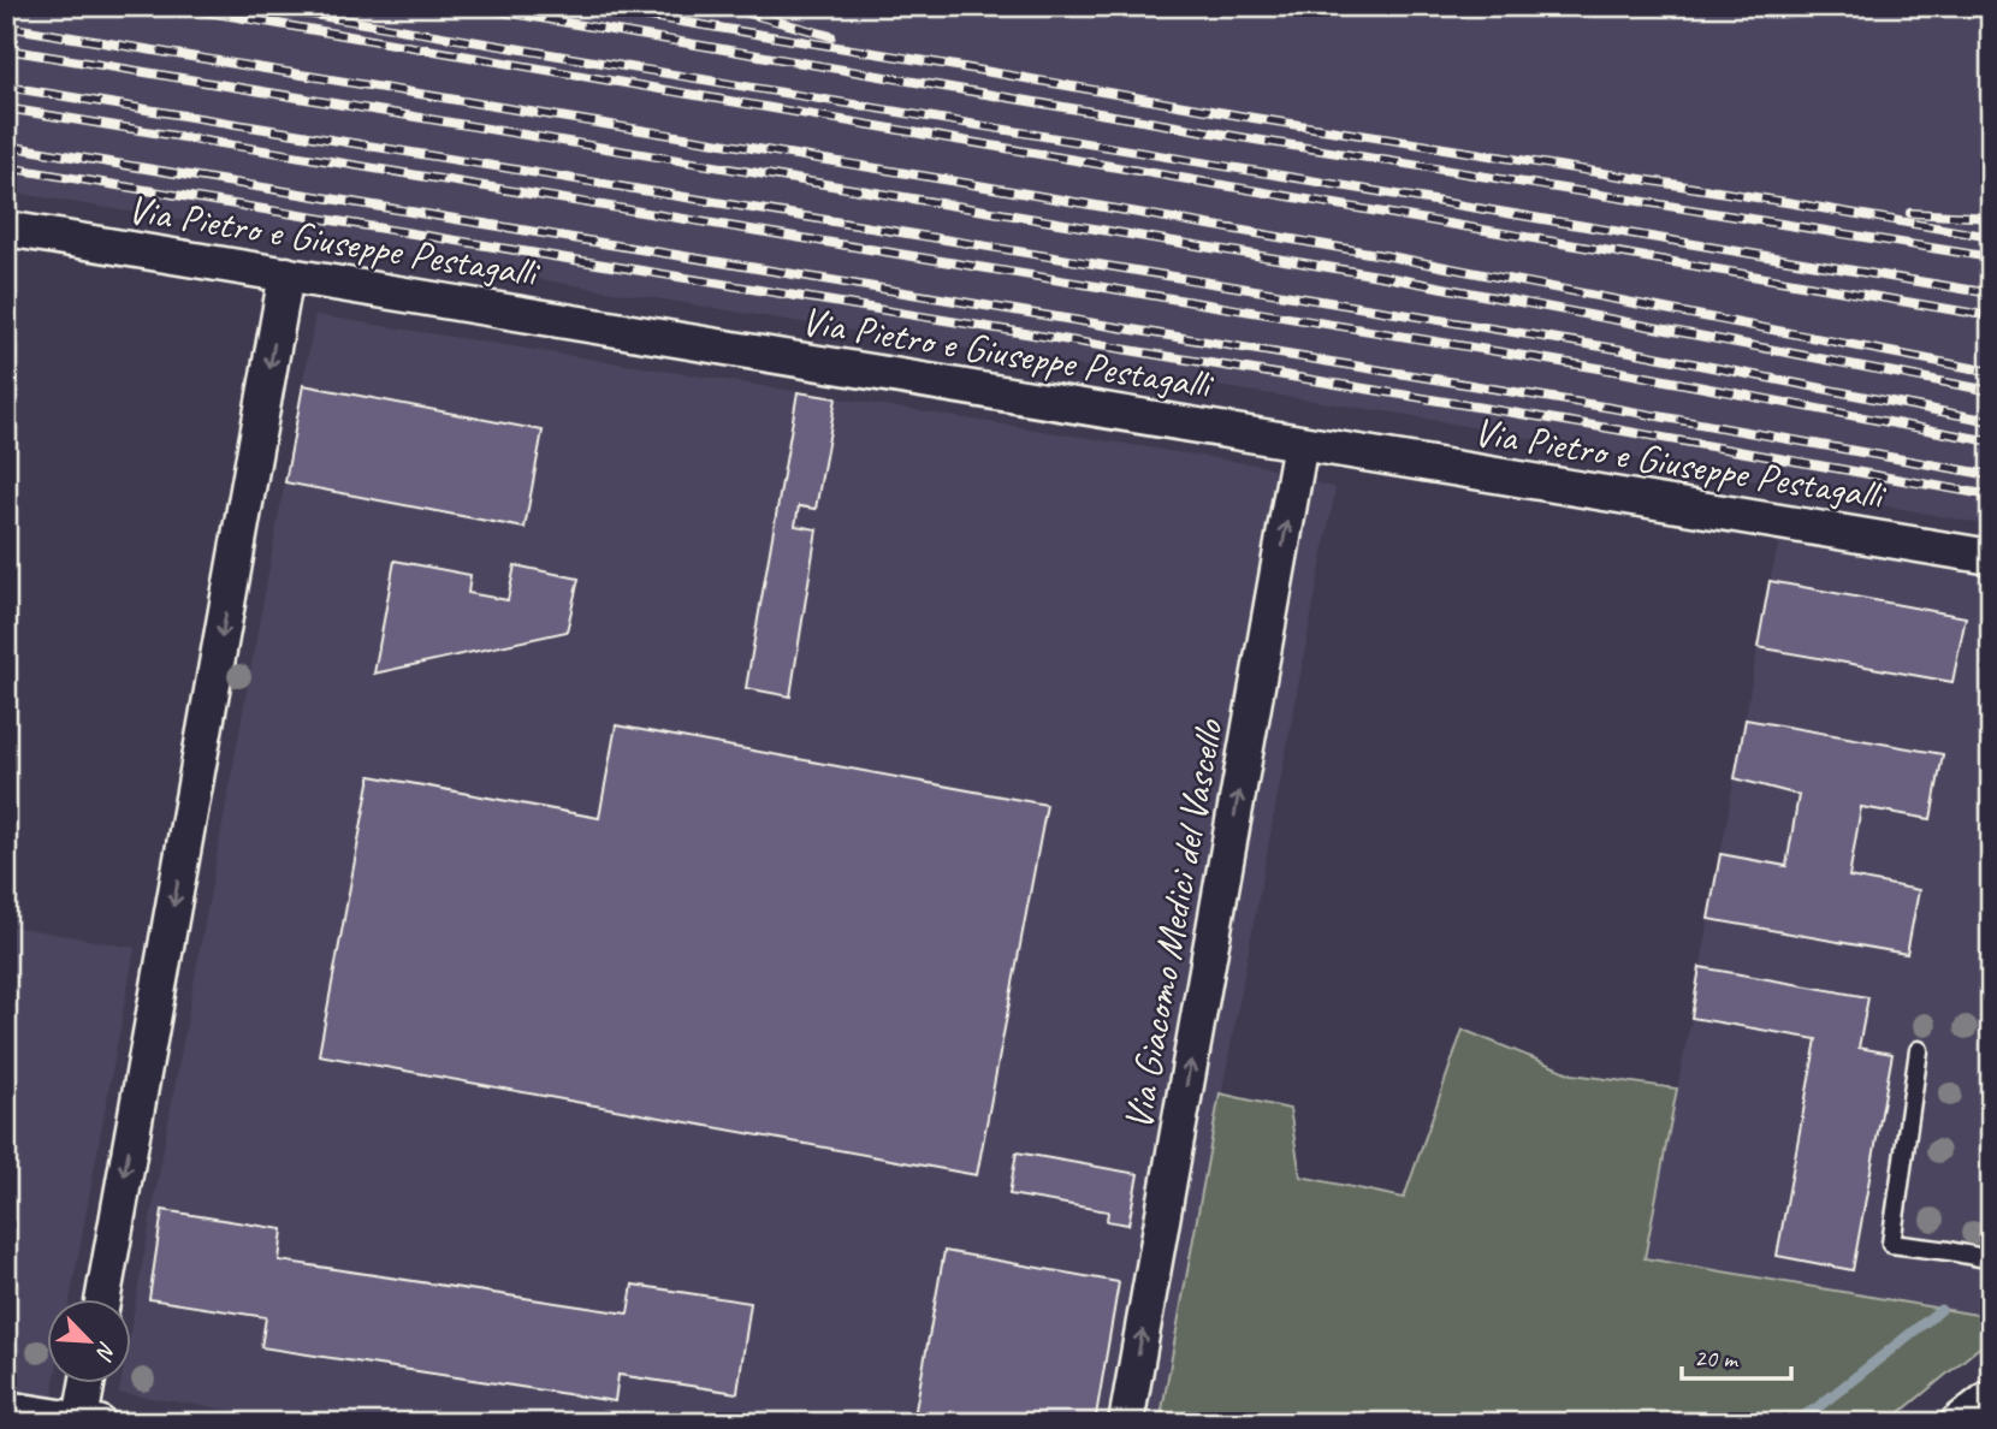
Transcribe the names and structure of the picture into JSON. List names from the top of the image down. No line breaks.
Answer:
{"streets":{"street":["Via Pietro e Giuseppe Pestagalli","Via Giacomo Medici del Vascello"]},"crossings":[["Via Pietro e Giuseppe Pestagalli","Via Giacomo Medici del Vascello"]],"one_way":["Via Giacomo Medici del Vascello"],"scale_bar":"20 m","north":"bottom right"}
